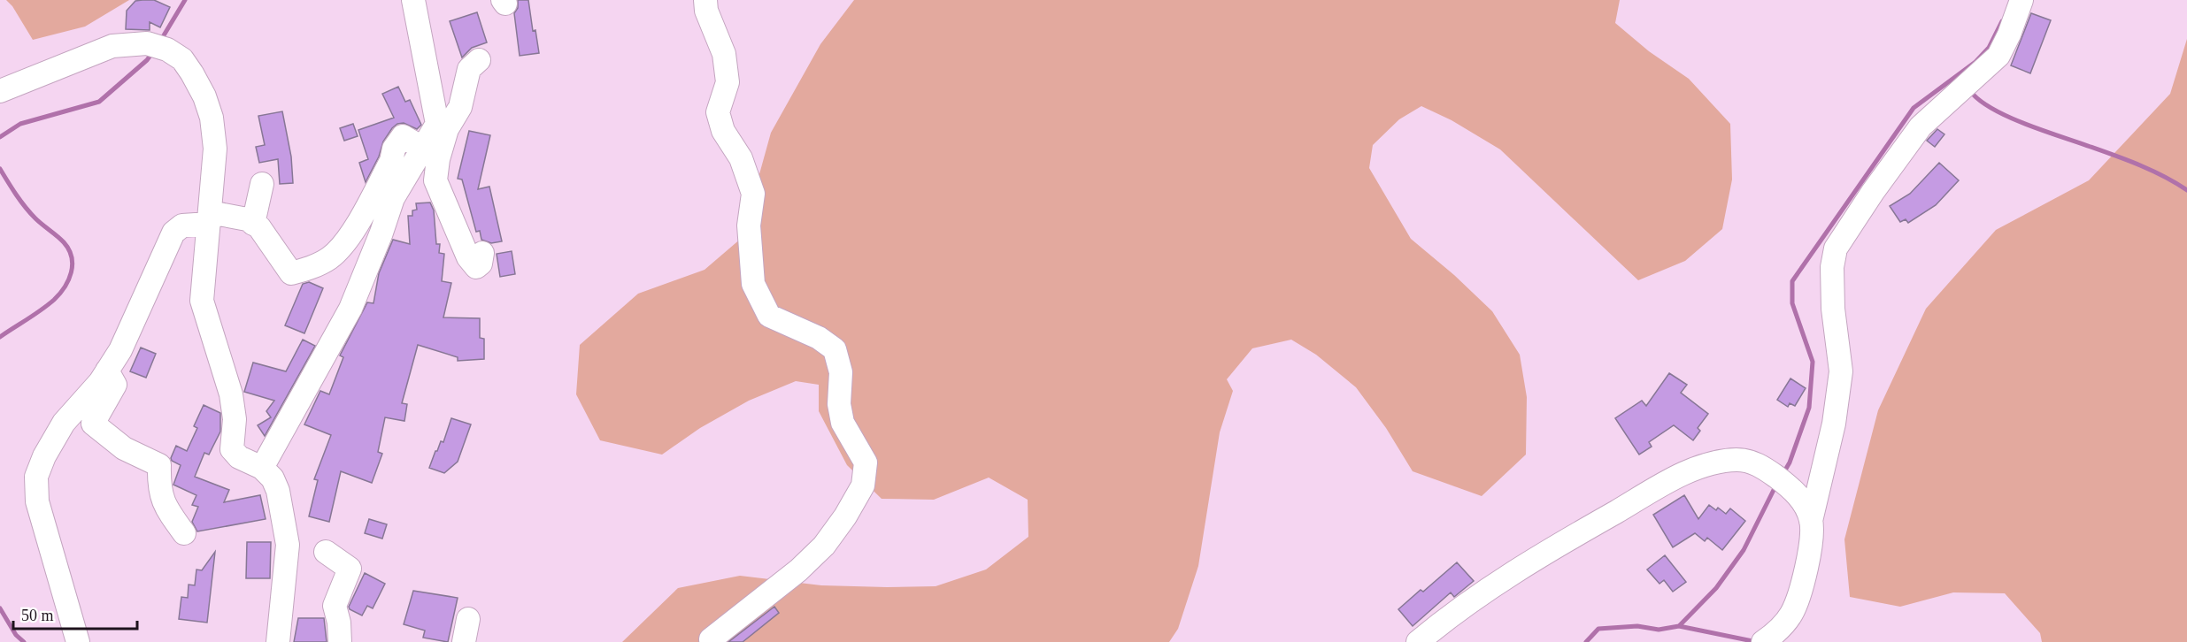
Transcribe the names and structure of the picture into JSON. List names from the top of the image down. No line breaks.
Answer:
{"scale_bar":"50 m"}
